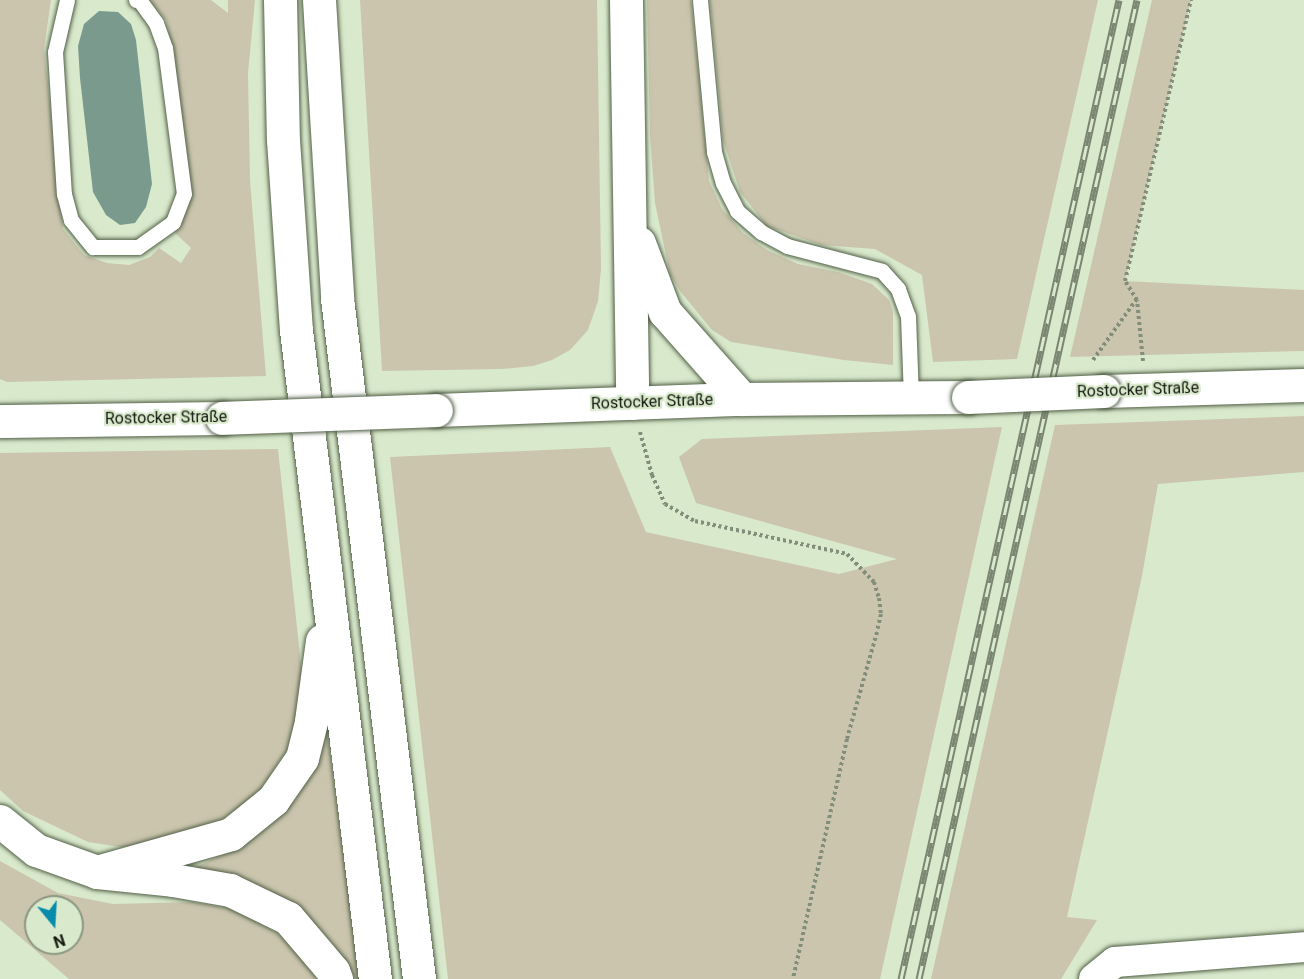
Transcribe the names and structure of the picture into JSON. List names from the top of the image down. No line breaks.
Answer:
{"streets":{"main road":["Rostocker Straße"]},"north":"bottom"}
